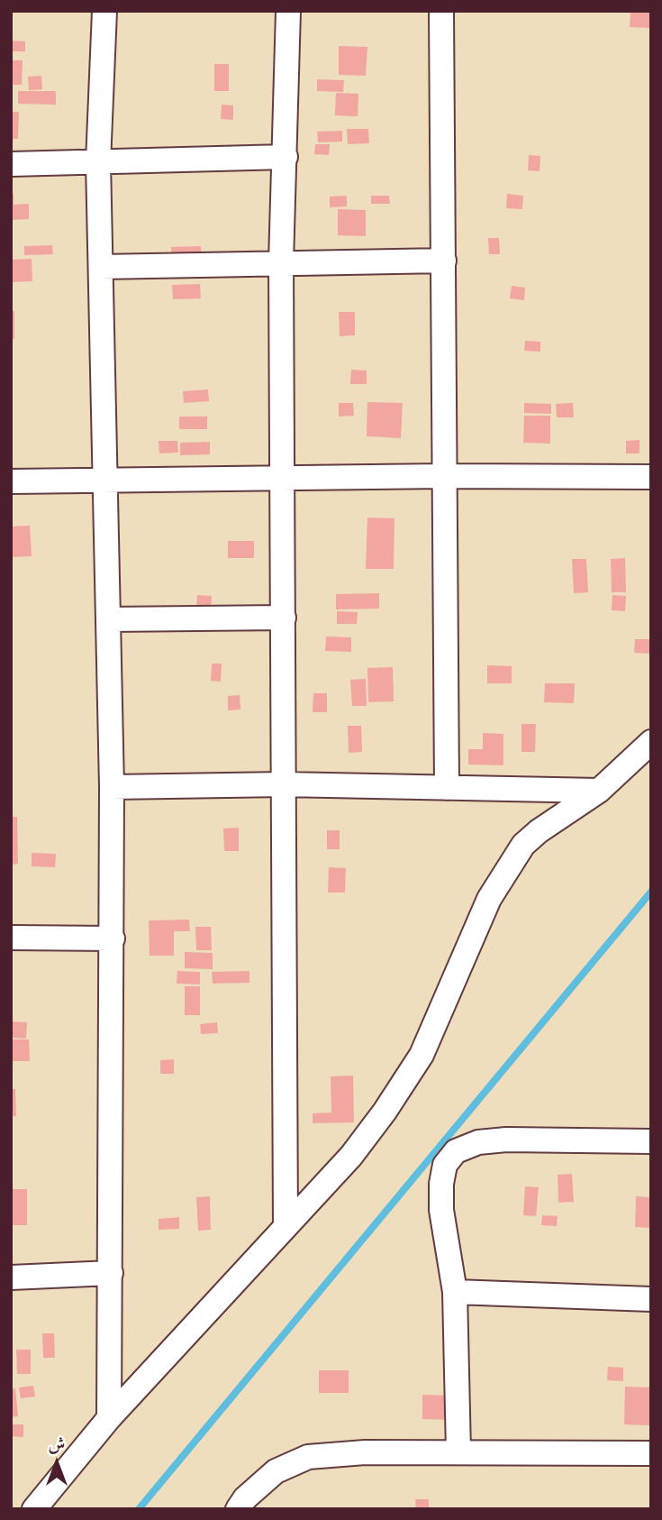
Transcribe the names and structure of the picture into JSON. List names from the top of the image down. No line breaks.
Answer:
{"north":"top"}
